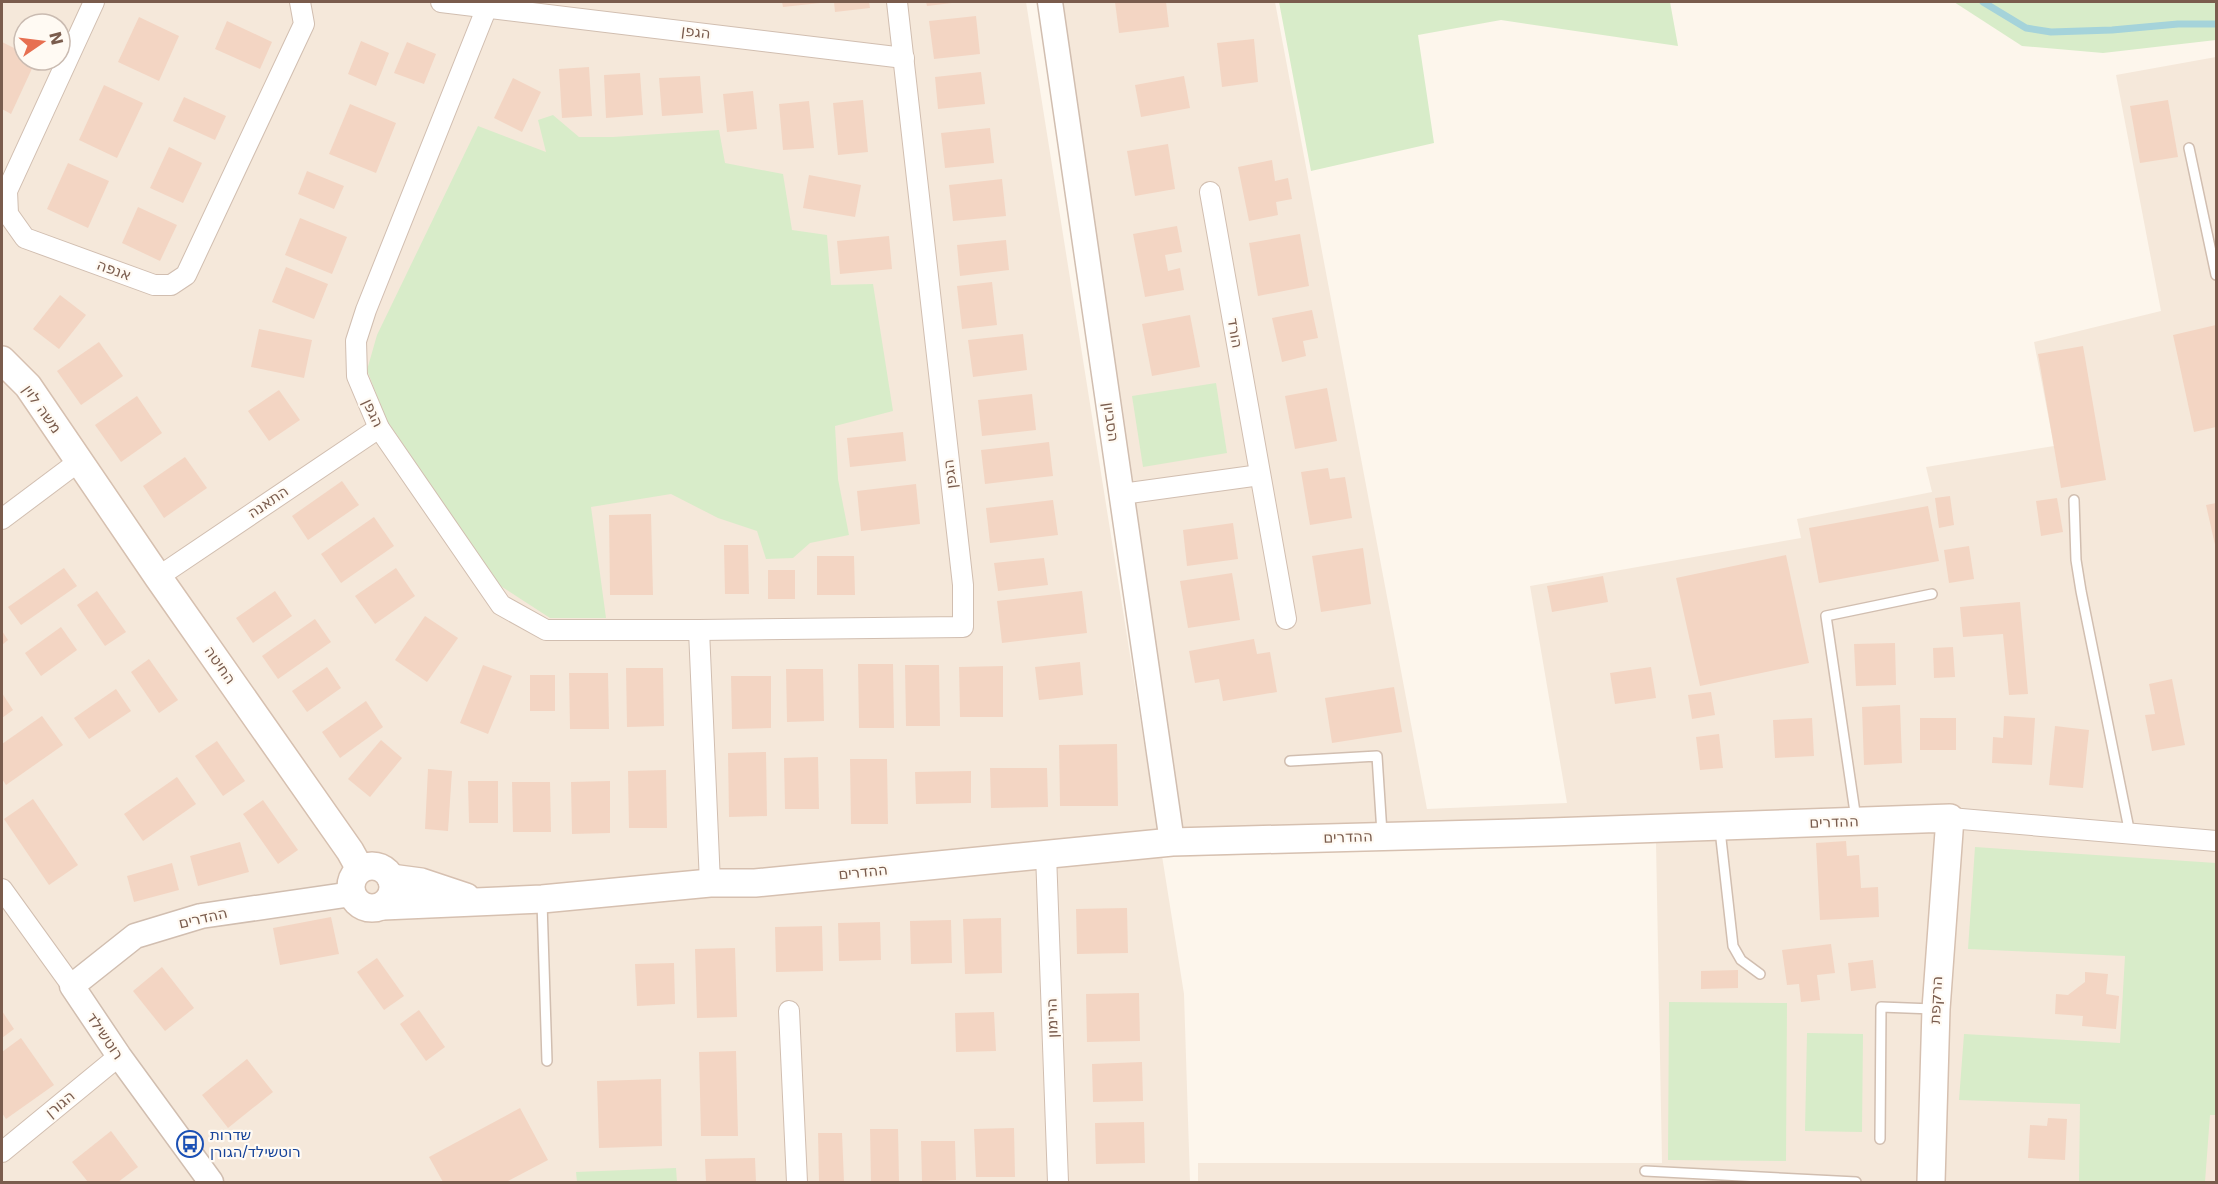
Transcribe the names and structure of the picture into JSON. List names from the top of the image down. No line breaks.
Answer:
{"streets":{"main road":["משה לוין","החיטה","ההדרים","הרקפת"],"street":["הגפן","אנפה","הורד","הסביון","התאנה","הרימון","רוטשילד","הגורן"]},"crossings":[["הגפן","התאנה"],["משה לוין","החיטה"],["הסביון","ההדרים"],["התאנה","החיטה"],["החיטה","ההדרים"],["ההדרים","הרקפת"],["ההדרים","הרימון"],["ההדרים","רוטשילד"],["רוטשילד","הגורן"]],"places":{"bus stop":["שדרות רוטשילד/הגורן"]},"north":"right"}
